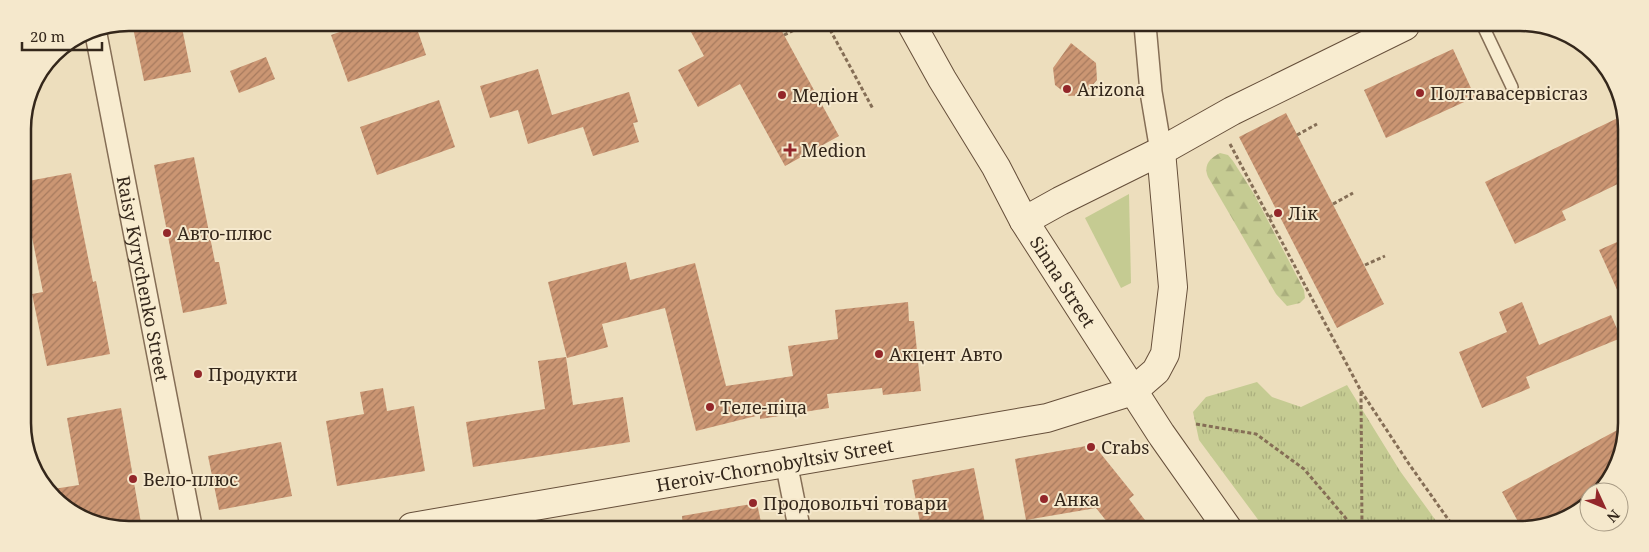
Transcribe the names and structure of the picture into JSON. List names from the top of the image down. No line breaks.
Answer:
{"streets":{"main road":["Sinna Street","Heroiv-Chornobyltsiv Street"],"street":["Raisy Kyrychenko Street"]},"crossings":[["Sinna Street","Heroiv-Chornobyltsiv Street"]],"places":{"other":["Arizona","Полтавасервісгаз","Медіон","Лік","Авто-плюс","Акцент Авто","Продукти","Теле-піца","Crabs","Вело-плюс","Анка","Продовольчі товари"],"health":["Medion"]},"scale_bar":"20 m","north":"bottom right"}
